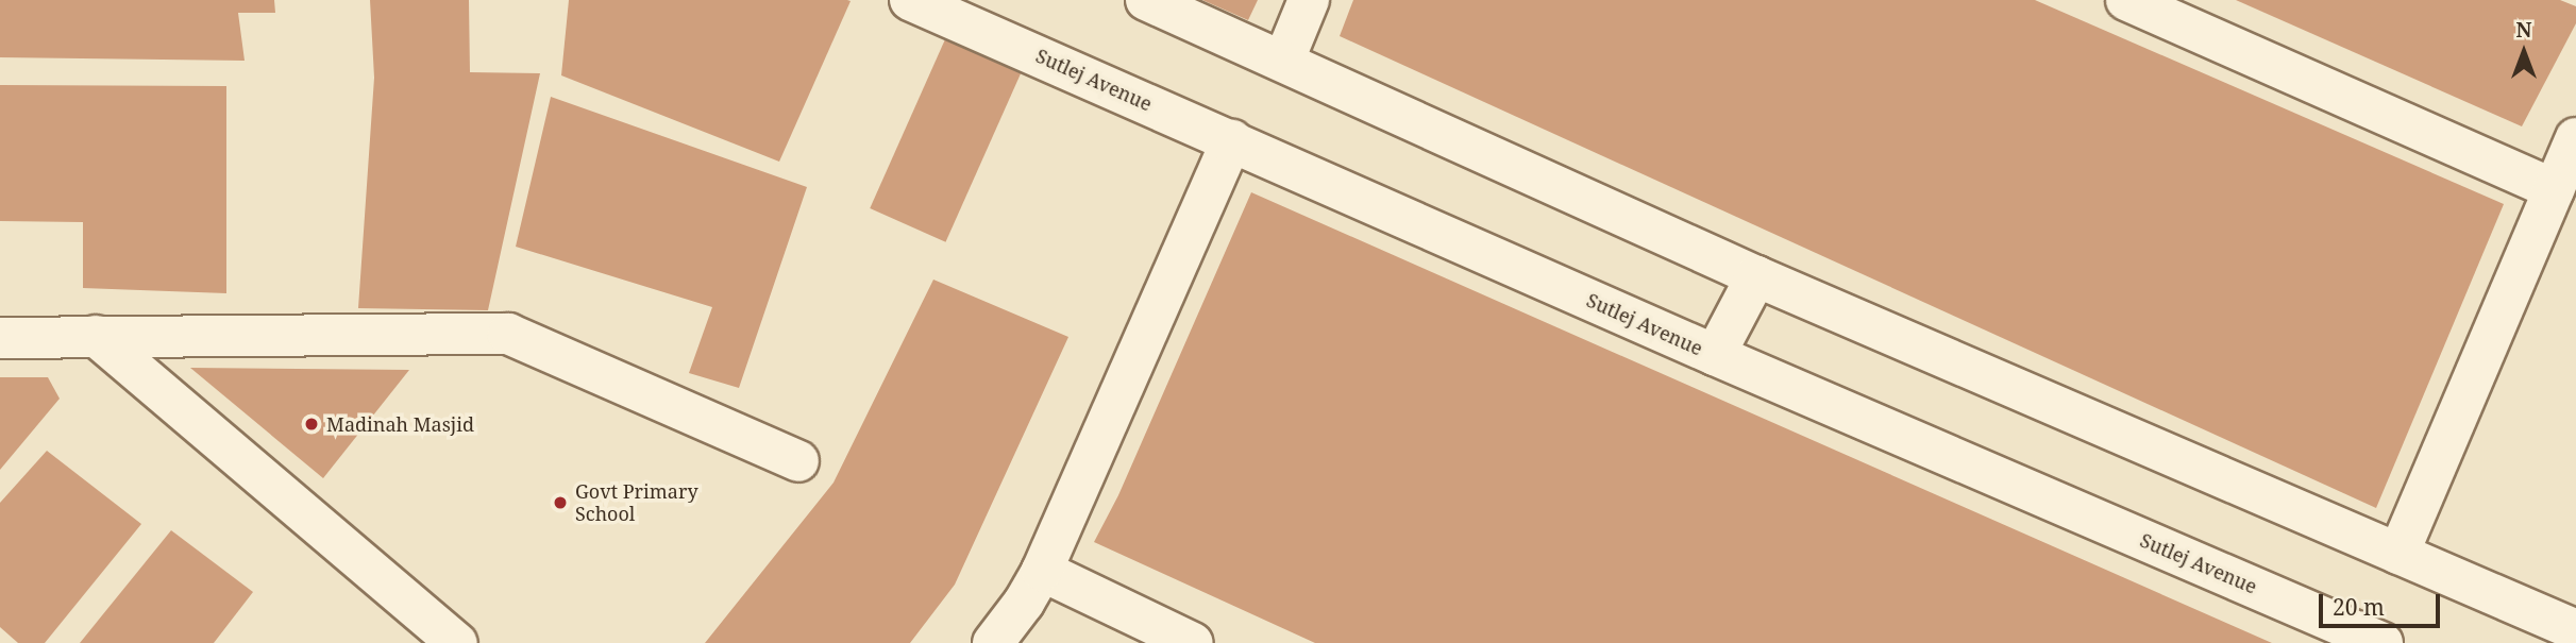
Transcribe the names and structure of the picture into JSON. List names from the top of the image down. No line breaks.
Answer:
{"streets":{"street":["Sutlej Avenue"]},"places":["Madinah Masjid","Govt Primary School"],"scale_bar":"20 m","north":"top"}
